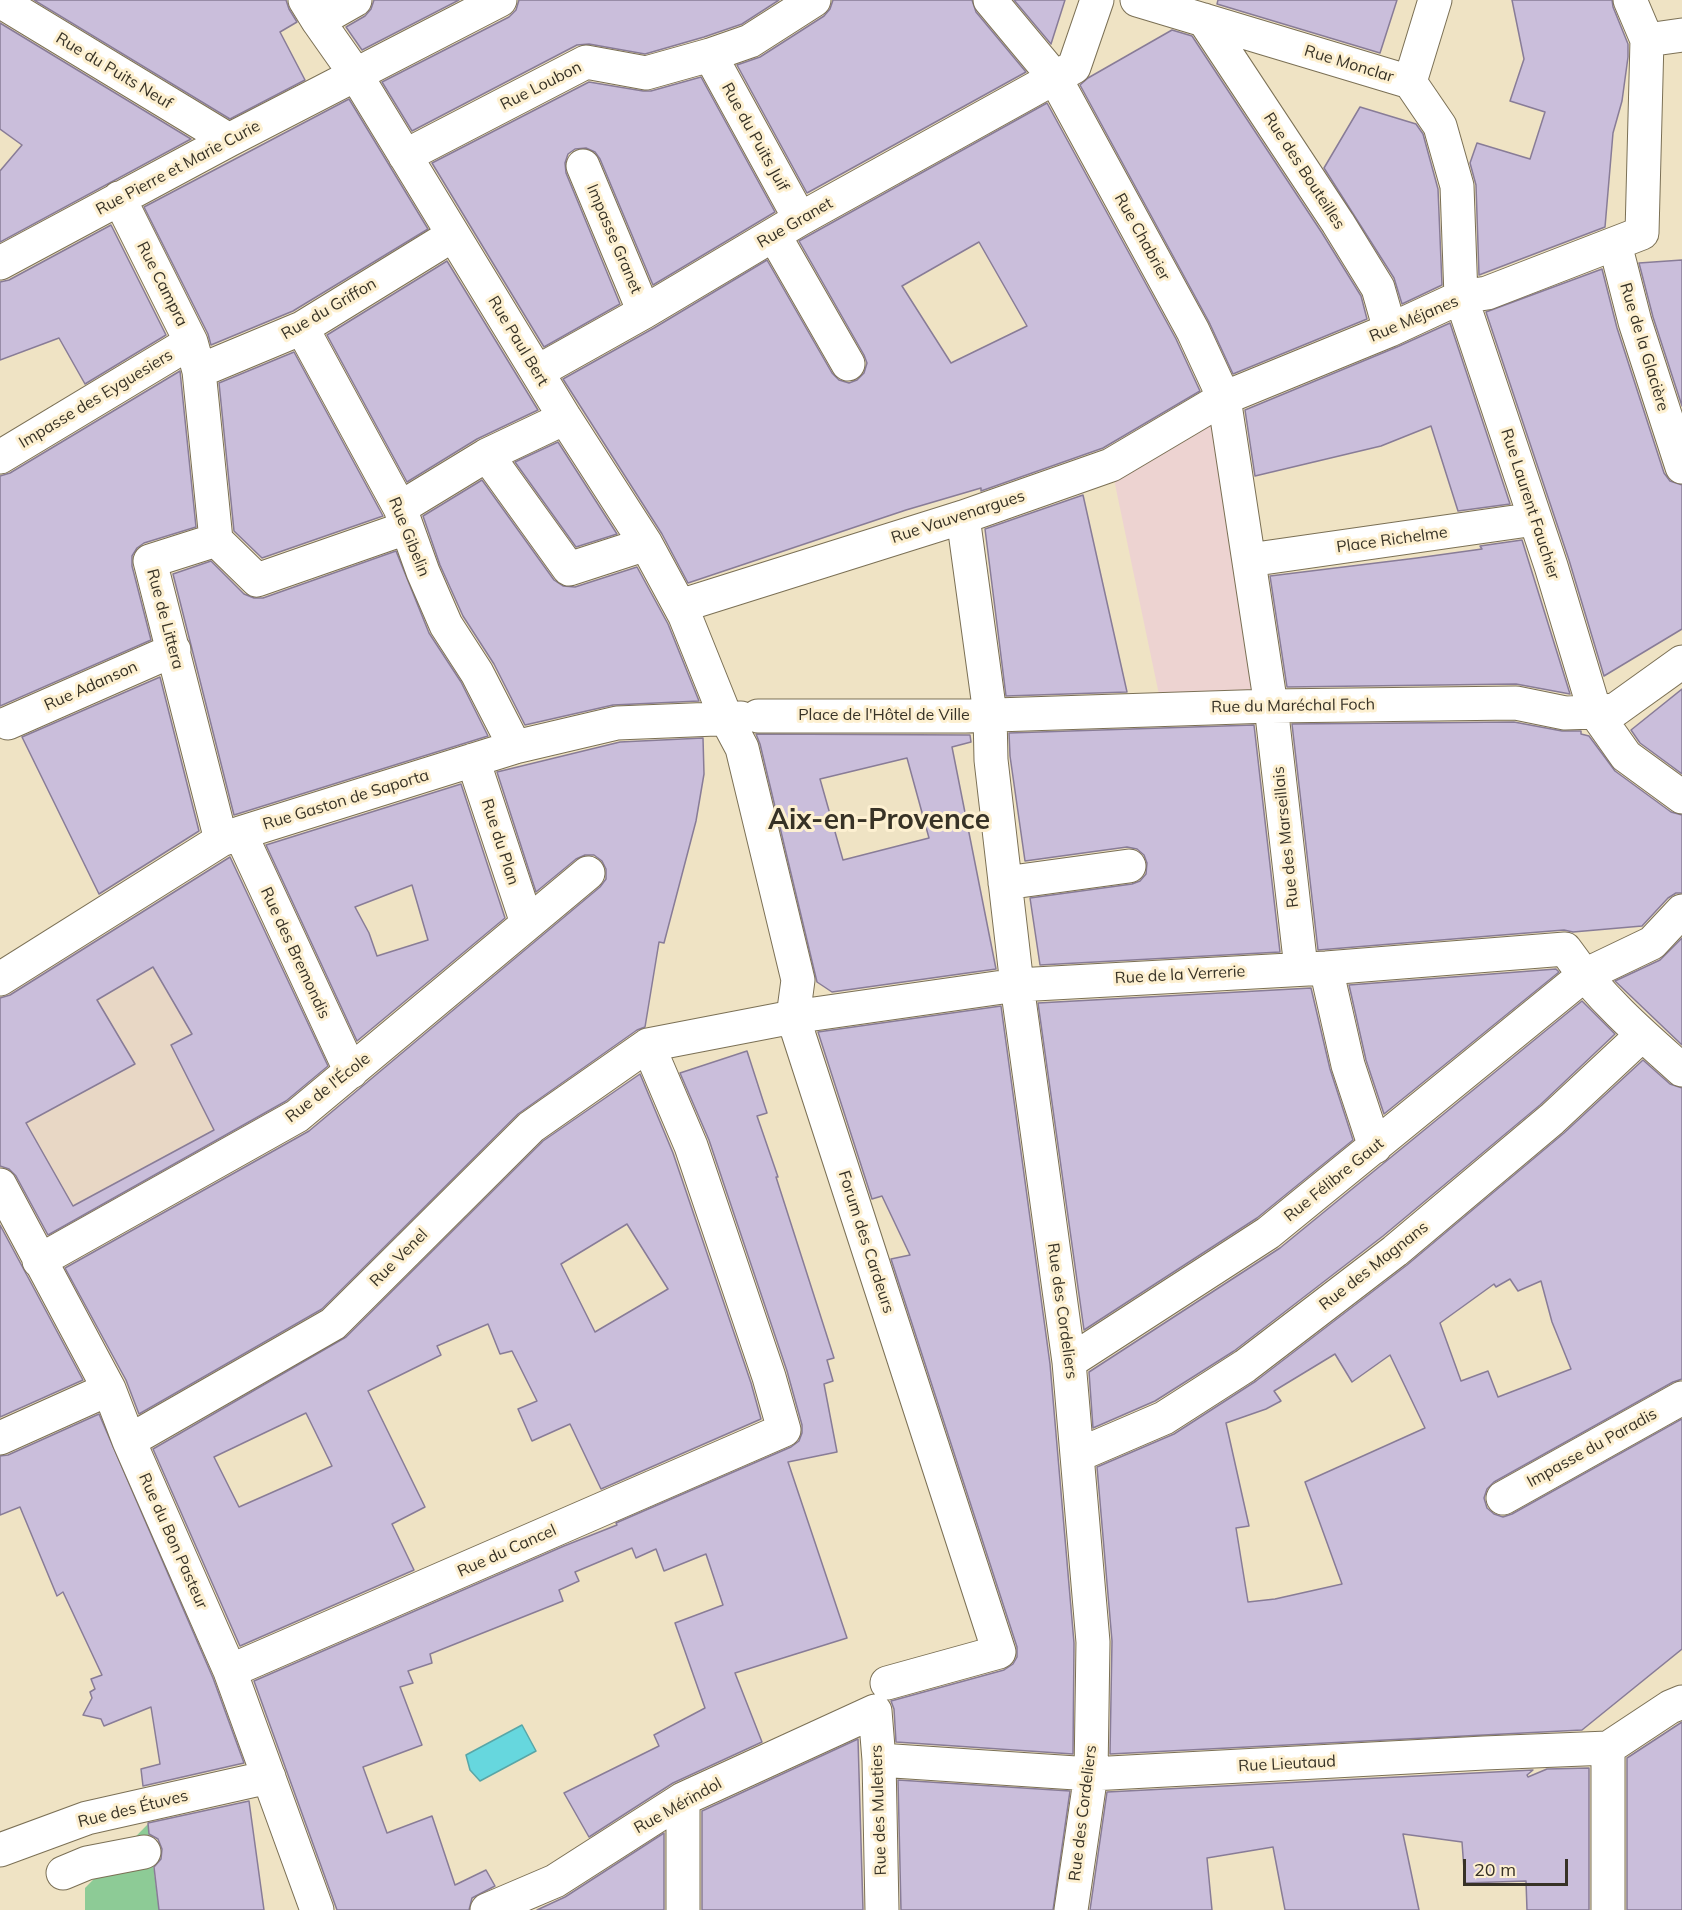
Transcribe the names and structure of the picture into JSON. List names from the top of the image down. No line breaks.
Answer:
{"streets":{"street":["Rue Monclar","Rue du Puits Neuf","Rue Loubon","Rue du Puits Juif","Rue Pierre et Marie Curie","Rue des Bouteilles","Rue Granet","Rue Chabrier","Impasse Granet","Rue Campra","Rue du Griffon","Rue Méjanes","Rue Paul Bert","Rue de la Glacière","Impasse des Eyguesiers","Rue Laurent Fauchier","Rue Vauvenargues","Rue Gibelin","Place Richelme","Rue de Littera","Rue Adanson","Rue du Maréchal Foch","Place de l'Hôtel de Ville","Rue Gaston de Saporta","Rue des Marseillais","Rue du Plan","Rue des Bremondis","Rue de la Verrerie","Rue de l'École","Rue Félibre Gaut","Forum des Cardeurs","Rue Venel","Rue des Magnans","Rue des Cordeliers","Impasse du Paradis","Rue du Bon Pasteur","Rue du Cancel","Rue Lieutaud","Rue Mérindol","Rue des Étuves","Rue des Muletiers"]},"crossings":[["Rue Monclar","Rue des Bouteilles"],["Rue Monclar","Rue Laurent Fauchier"],["Rue du Puits Neuf","Rue Pierre et Marie Curie"],["Rue Loubon","Rue du Puits Juif"],["Rue Loubon","Rue Paul Bert"],["Rue du Puits Juif","Rue Granet"],["Rue Pierre et Marie Curie","Rue Campra"],["Rue Pierre et Marie Curie","Rue Paul Bert"],["Rue des Bouteilles","Rue Méjanes"],["Rue Granet","Rue Chabrier"],["Rue Granet","Impasse Granet"],["Rue Granet","Rue Paul Bert"],["Rue Chabrier","Rue Méjanes"],["Rue Chabrier","Rue Vauvenargues"],["Rue Campra","Rue du Griffon"],["Rue Campra","Impasse des Eyguesiers"],["Rue du Griffon","Rue Paul Bert"],["Rue du Griffon","Impasse des Eyguesiers"],["Rue du Griffon","Rue Gibelin"],["Rue Méjanes","Rue de la Glacière"],["Rue Méjanes","Rue Laurent Fauchier"],["Rue Méjanes","Rue Vauvenargues"],["Rue Paul Bert","Rue Vauvenargues"],["Rue Laurent Fauchier","Place Richelme"],["Rue Laurent Fauchier","Rue du Maréchal Foch"],["Rue Vauvenargues","Place de l'Hôtel de Ville"],["Rue Gibelin","Rue Gaston de Saporta"],["Rue de Littera","Rue Adanson"],["Rue de Littera","Rue Gaston de Saporta"],["Rue de Littera","Rue des Bremondis"],["Rue du Maréchal Foch","Place de l'Hôtel de Ville"],["Rue du Maréchal Foch","Rue des Marseillais"],["Rue du Maréchal Foch","Rue des Cordeliers"],["Place de l'Hôtel de Ville","Rue Gaston de Saporta"],["Place de l'Hôtel de Ville","Forum des Cardeurs"],["Place de l'Hôtel de Ville","Rue des Cordeliers"],["Rue Gaston de Saporta","Rue du Plan"],["Rue Gaston de Saporta","Rue des Bremondis"],["Rue Gaston de Saporta","Forum des Cardeurs"],["Rue des Marseillais","Rue de la Verrerie"],["Rue des Marseillais","Rue Félibre Gaut"],["Rue du Plan","Rue de l'École"],["Rue des Bremondis","Rue de l'École"],["Rue de la Verrerie","Rue Félibre Gaut"],["Rue de la Verrerie","Forum des Cardeurs"],["Rue de la Verrerie","Rue Venel"],["Rue de la Verrerie","Rue des Cordeliers"],["Rue de la Verrerie","Rue du Cancel"],["Rue de l'École","Rue du Bon Pasteur"],["Rue Félibre Gaut","Rue des Cordeliers"],["Forum des Cardeurs","Rue Mérindol"],["Forum des Cardeurs","Rue des Muletiers"],["Rue Venel","Rue du Bon Pasteur"],["Rue Venel","Rue du Cancel"],["Rue des Magnans","Rue des Cordeliers"],["Rue des Cordeliers","Rue Lieutaud"],["Rue du Bon Pasteur","Rue du Cancel"],["Rue du Bon Pasteur","Rue des Étuves"],["Rue Lieutaud","Rue des Muletiers"],["Rue Mérindol","Rue des Muletiers"]],"districts":["Aix-en-Provence"],"scale_bar":"20 m"}
